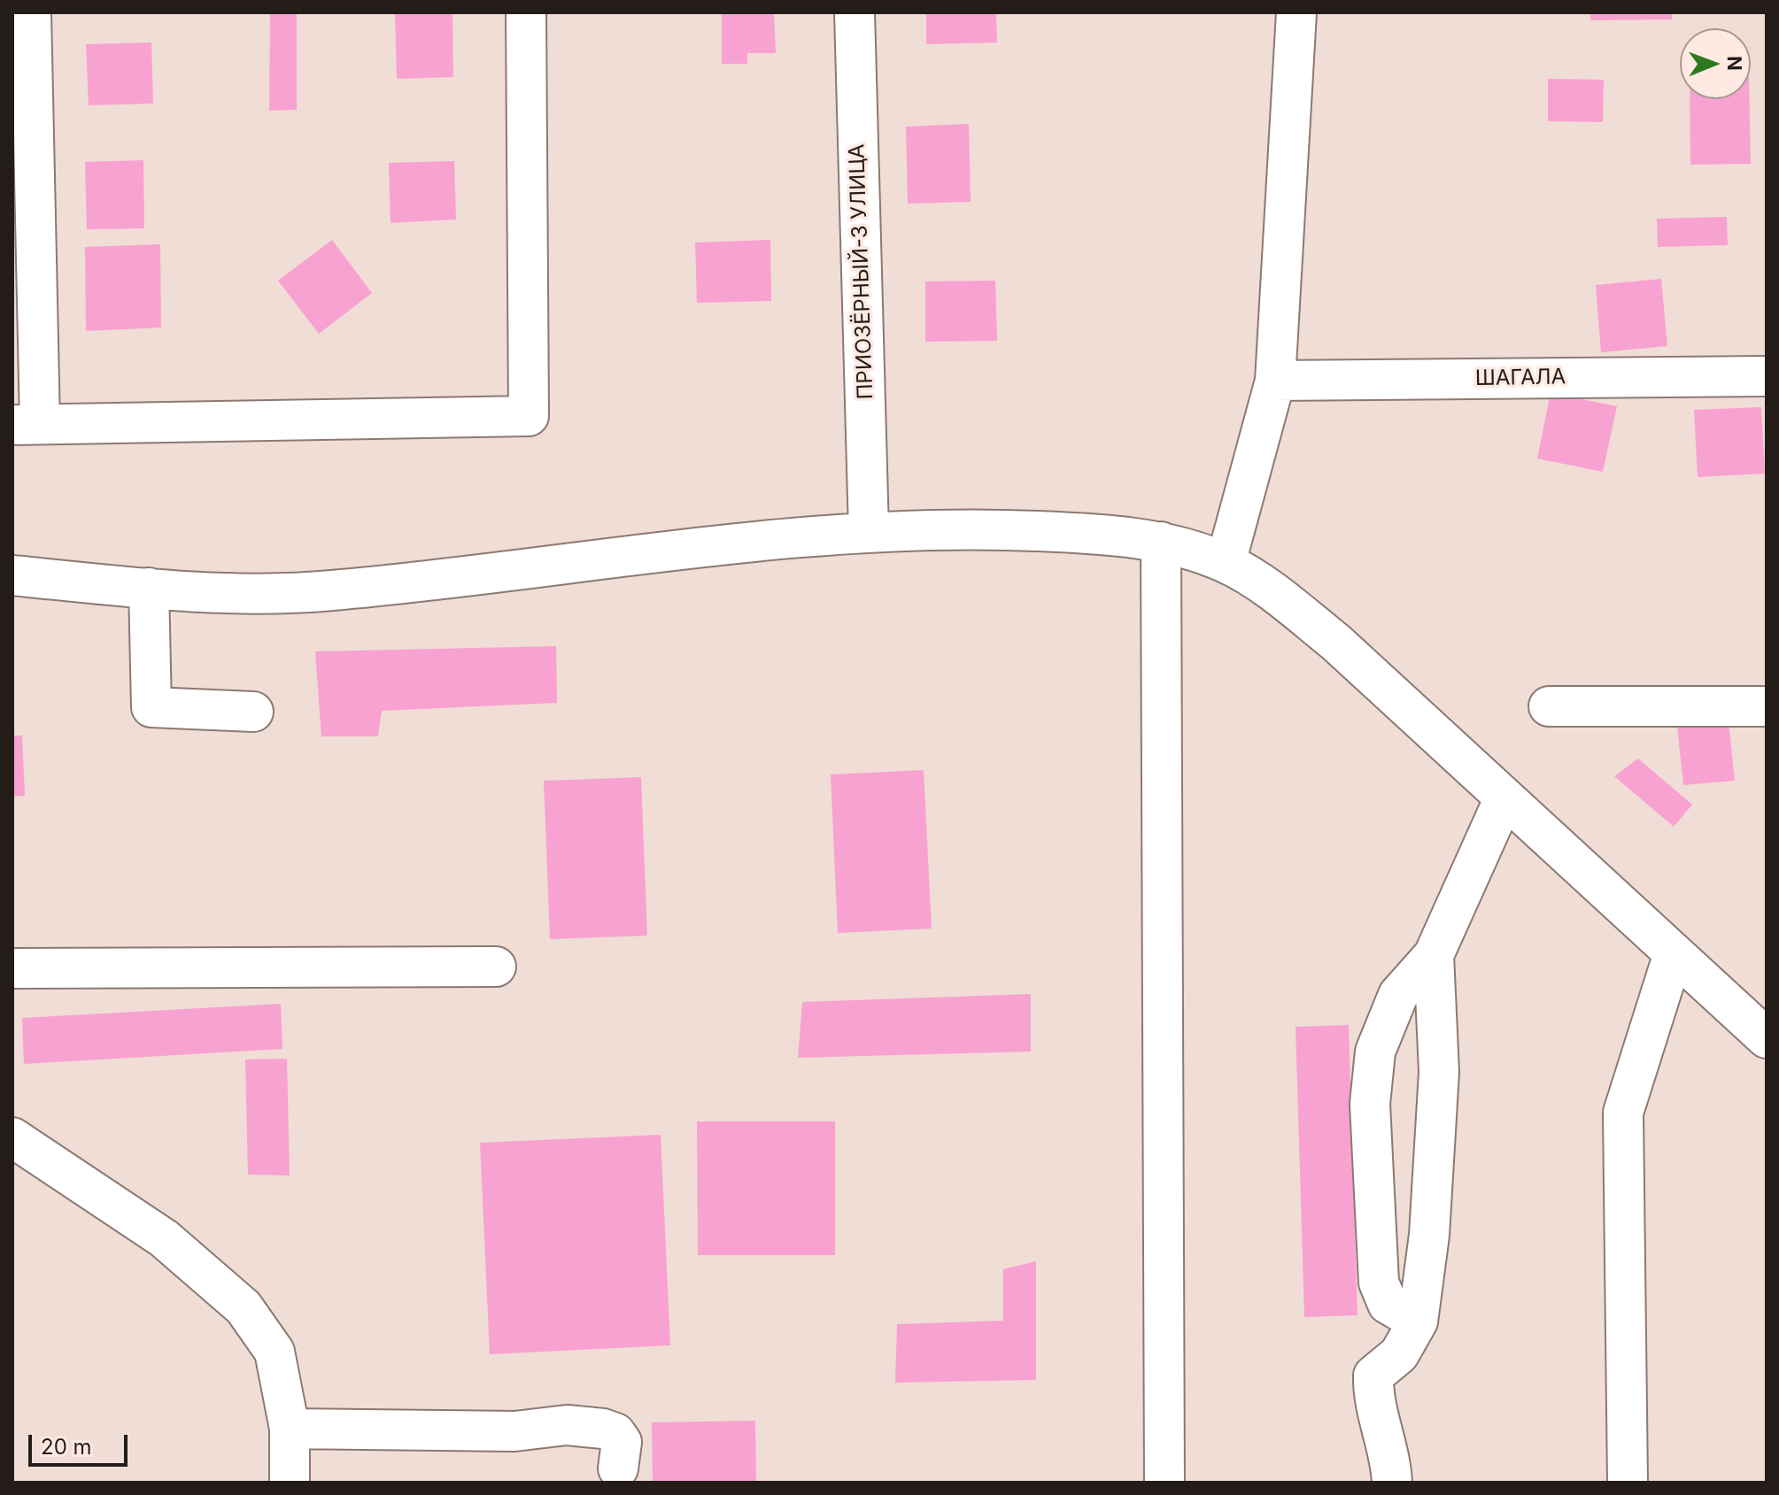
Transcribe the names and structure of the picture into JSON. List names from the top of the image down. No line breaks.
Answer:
{"streets":{"street":["ПРИОЗЁРНЫЙ-3 УЛИЦА","ШАГАЛА"]},"scale_bar":"20 m","north":"right"}
